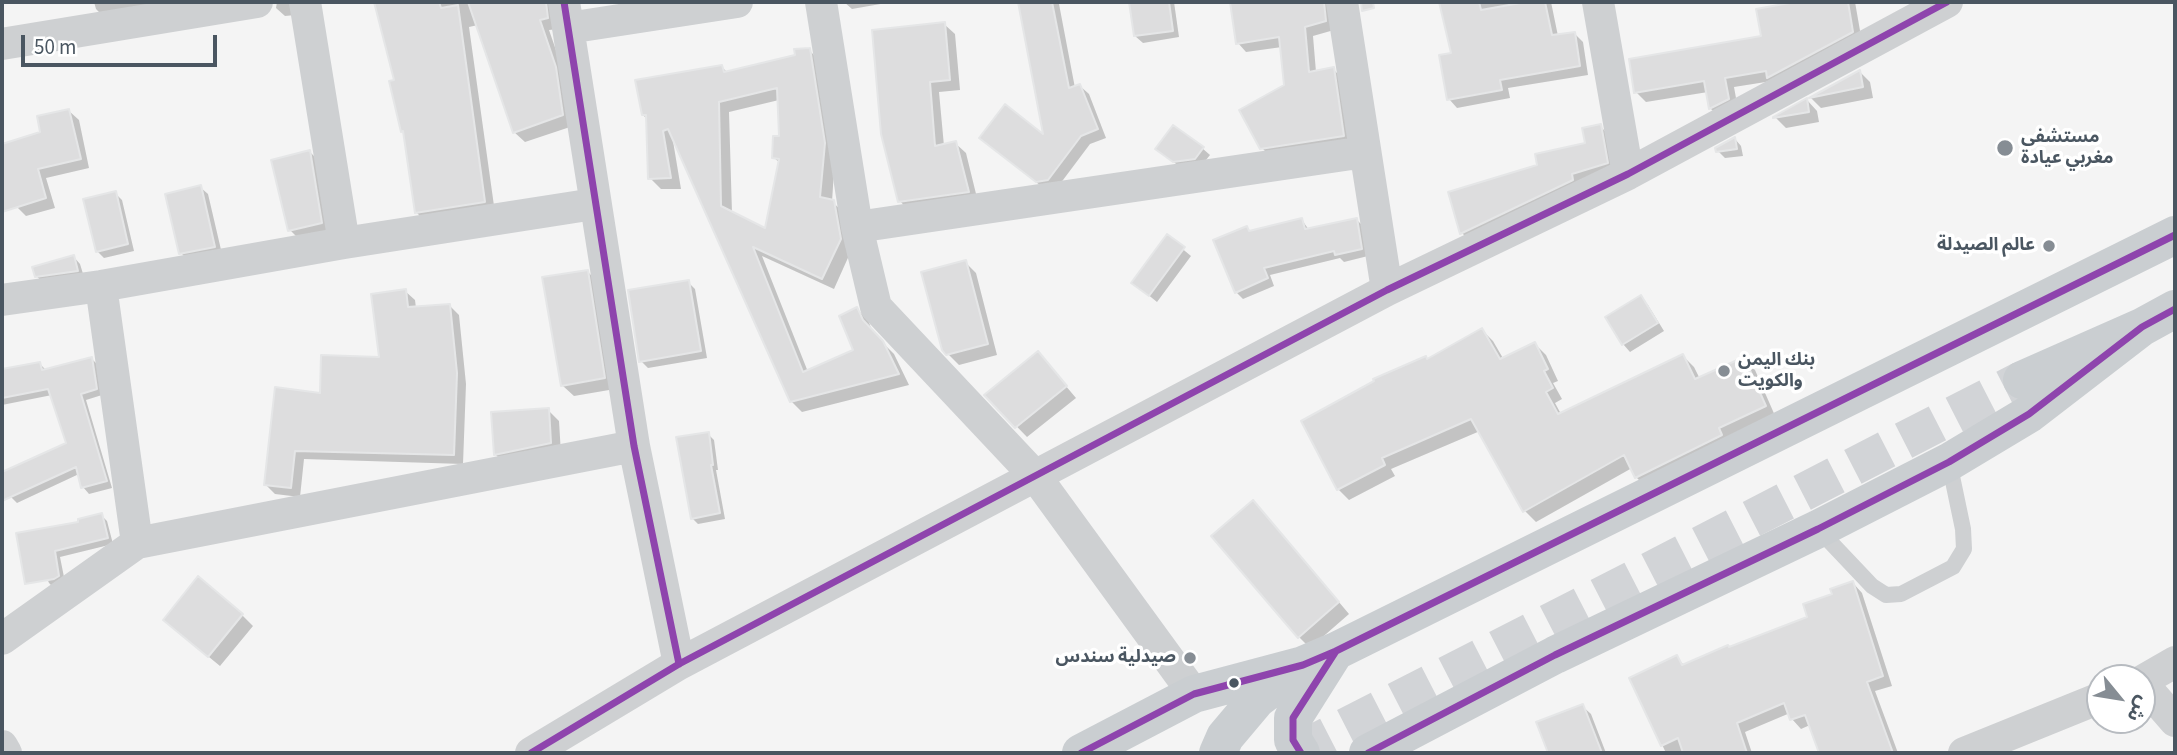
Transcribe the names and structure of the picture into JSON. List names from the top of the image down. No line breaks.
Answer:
{"places":["مستشفى مغربي عيادة","عالم الصيدلة","بنك اليمن والكويت","صيدلية سندس"],"scale_bar":"50 m","north":"bottom right"}
